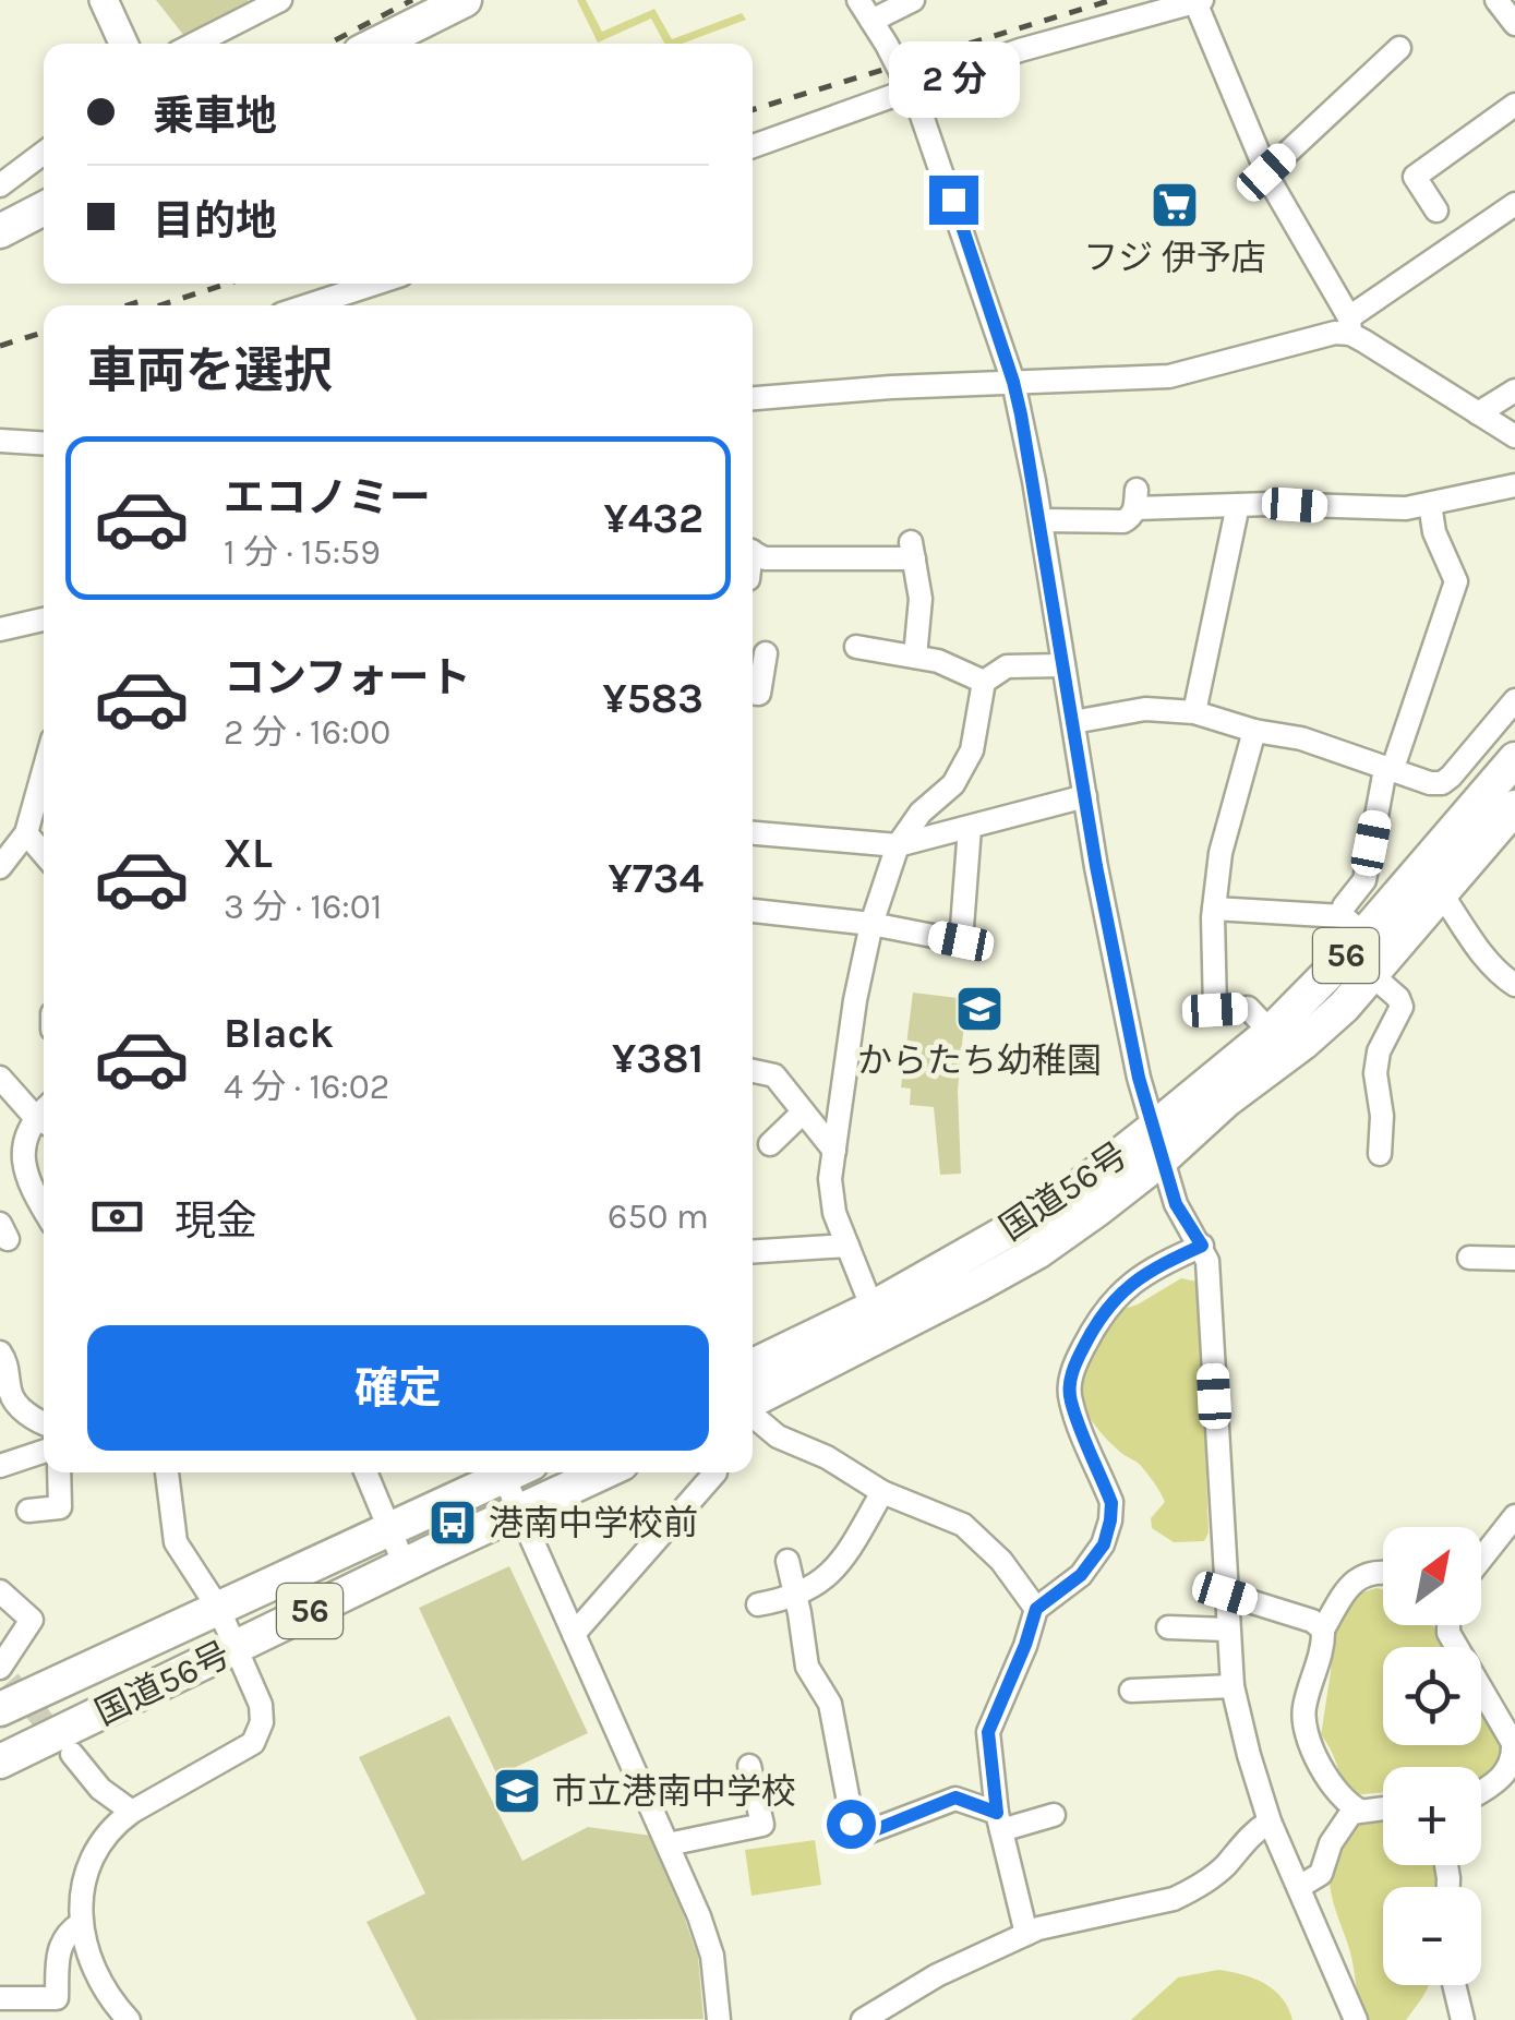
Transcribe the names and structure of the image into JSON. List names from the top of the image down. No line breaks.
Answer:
{"streets":{"highway":["56","国道56号"]},"places":{"supermarket":["フジ 伊予店"],"school or university":["からたち幼稚園","市立港南中学校"],"bus stop":["港南中学校前"]},"north":"top right","page":{"bubble":"2 分","banner":["乗車地","目的地"],"heading":"車両を選択","list":[{"name":"エコノミー","note":"1 分 · 15:59","value":"¥432"},{"name":"コンフォート","note":"2 分 · 16:00","value":"¥583"},{"name":"XL","note":"3 分 · 16:01","value":"¥734"},{"name":"Black","note":"4 分 · 16:02","value":"¥381"}],"pay":["現金","650 m"],"buttons":"確定","map_buttons":["+","−"]}}
